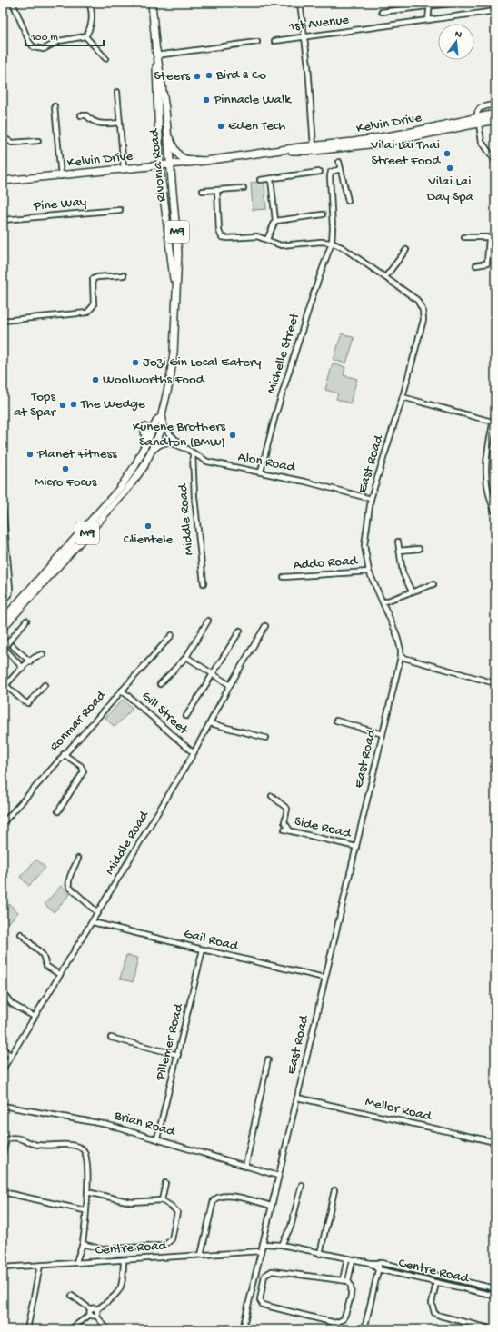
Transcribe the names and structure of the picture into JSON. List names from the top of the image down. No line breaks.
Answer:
{"streets":{"main road":["Kelvin Drive","Rivonia Road","M9"],"street":["1st Avenue","Pine Way","Michelle Street","Alon Road","East Road","Middle Road","Addo Road","Gill Street","Ronmar Road","Side Road","Gail Road","Pillemer Road","Mellor Road","Brian Road","Centre Road"]},"crossings":[["Kelvin Drive","Rivonia Road"],["Rivonia Road","Alon Road"],["Michelle Street","Alon Road"],["Michelle Street","East Road"],["Alon Road","East Road"],["Alon Road","Middle Road"],["East Road","Addo Road"],["East Road","Side Road"],["East Road","Gail Road"],["East Road","Mellor Road"],["East Road","Brian Road"],["East Road","Centre Road"],["Middle Road","Gill Street"],["Middle Road","Gail Road"],["Gill Street","Ronmar Road"],["Gail Road","Pillemer Road"],["Pillemer Road","Brian Road"]],"places":["Bird & Co","Steers","Pinnacle Walk","Eden Tech","Vilai Lai Thai Street Food","Vilai Lai Day Spa","Jozi Gin Local Eatery","Woolworths Food","The Wedge","Tops at Spar","Kunene Brothers Sandton (BMW)","Planet Fitness","Micro Focus","Clientele"],"scale_bar":"100 m","north":"top"}
